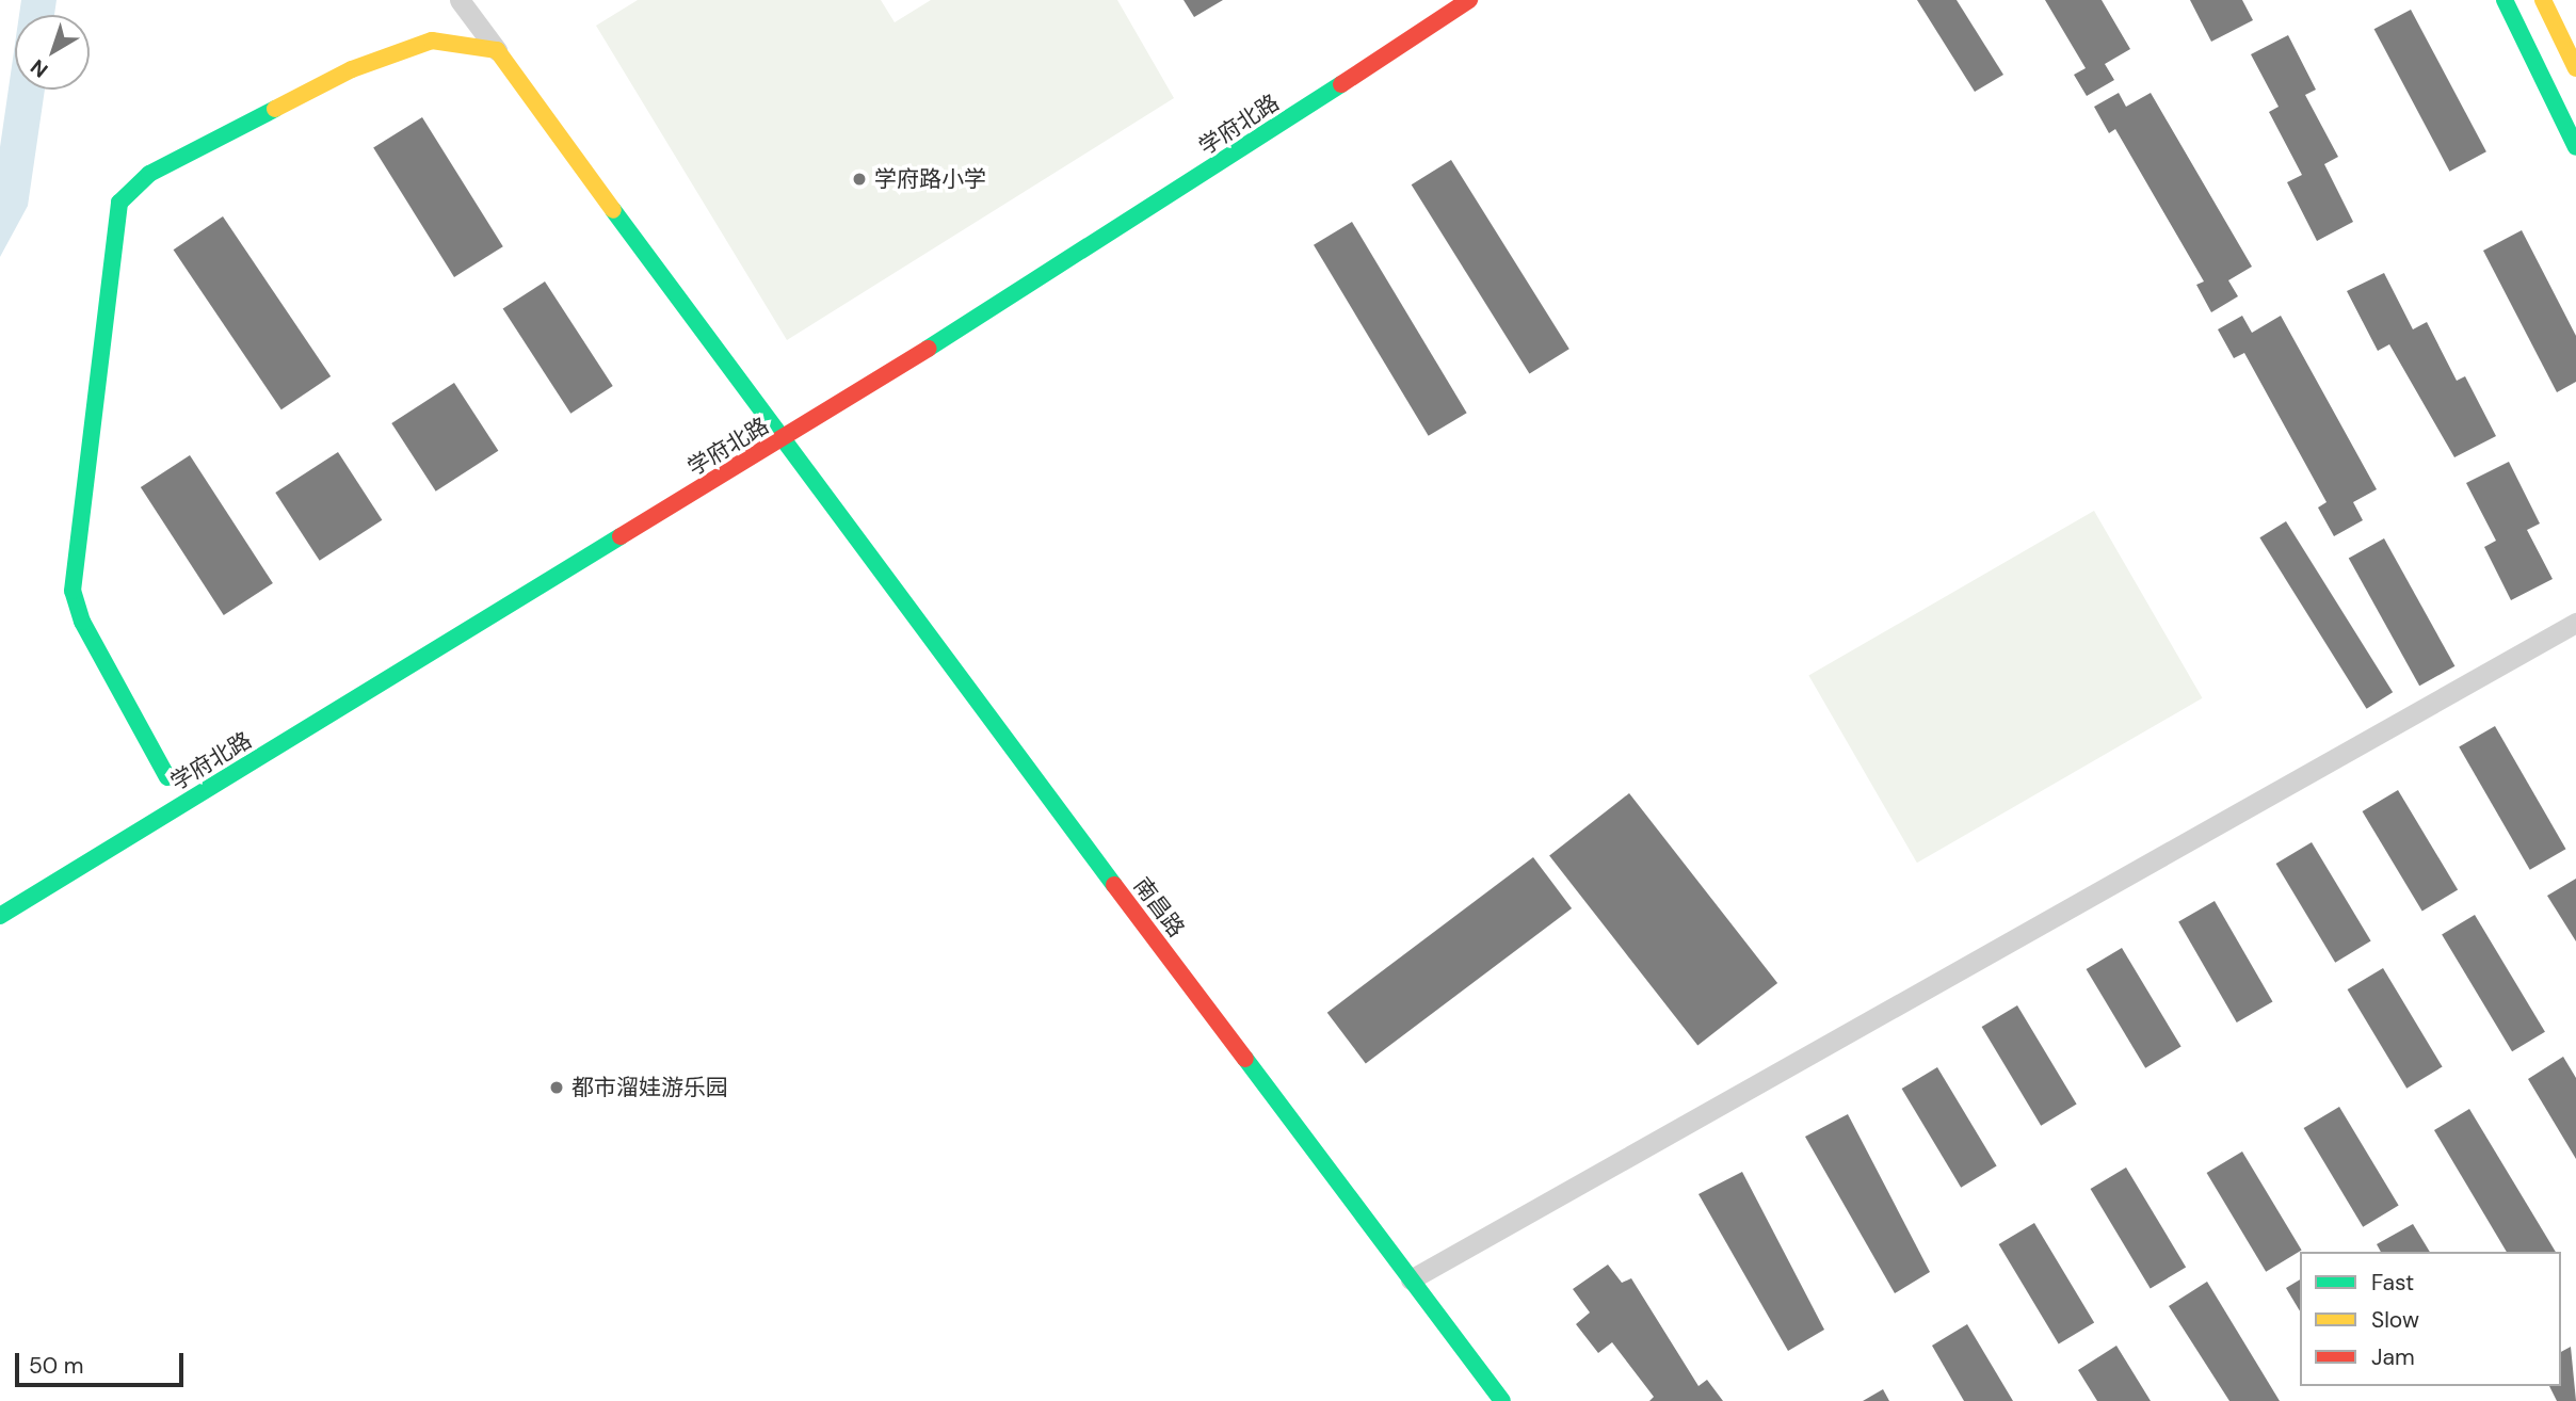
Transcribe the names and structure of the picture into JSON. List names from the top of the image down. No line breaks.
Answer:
{"streets":{"street":["学府北路","南昌路"]},"crossings":[["学府北路","南昌路"]],"places":["学府路小学","都市溜娃游乐园"],"legend":["Fast","Slow","Jam"],"scale_bar":"50 m","north":"bottom left"}
